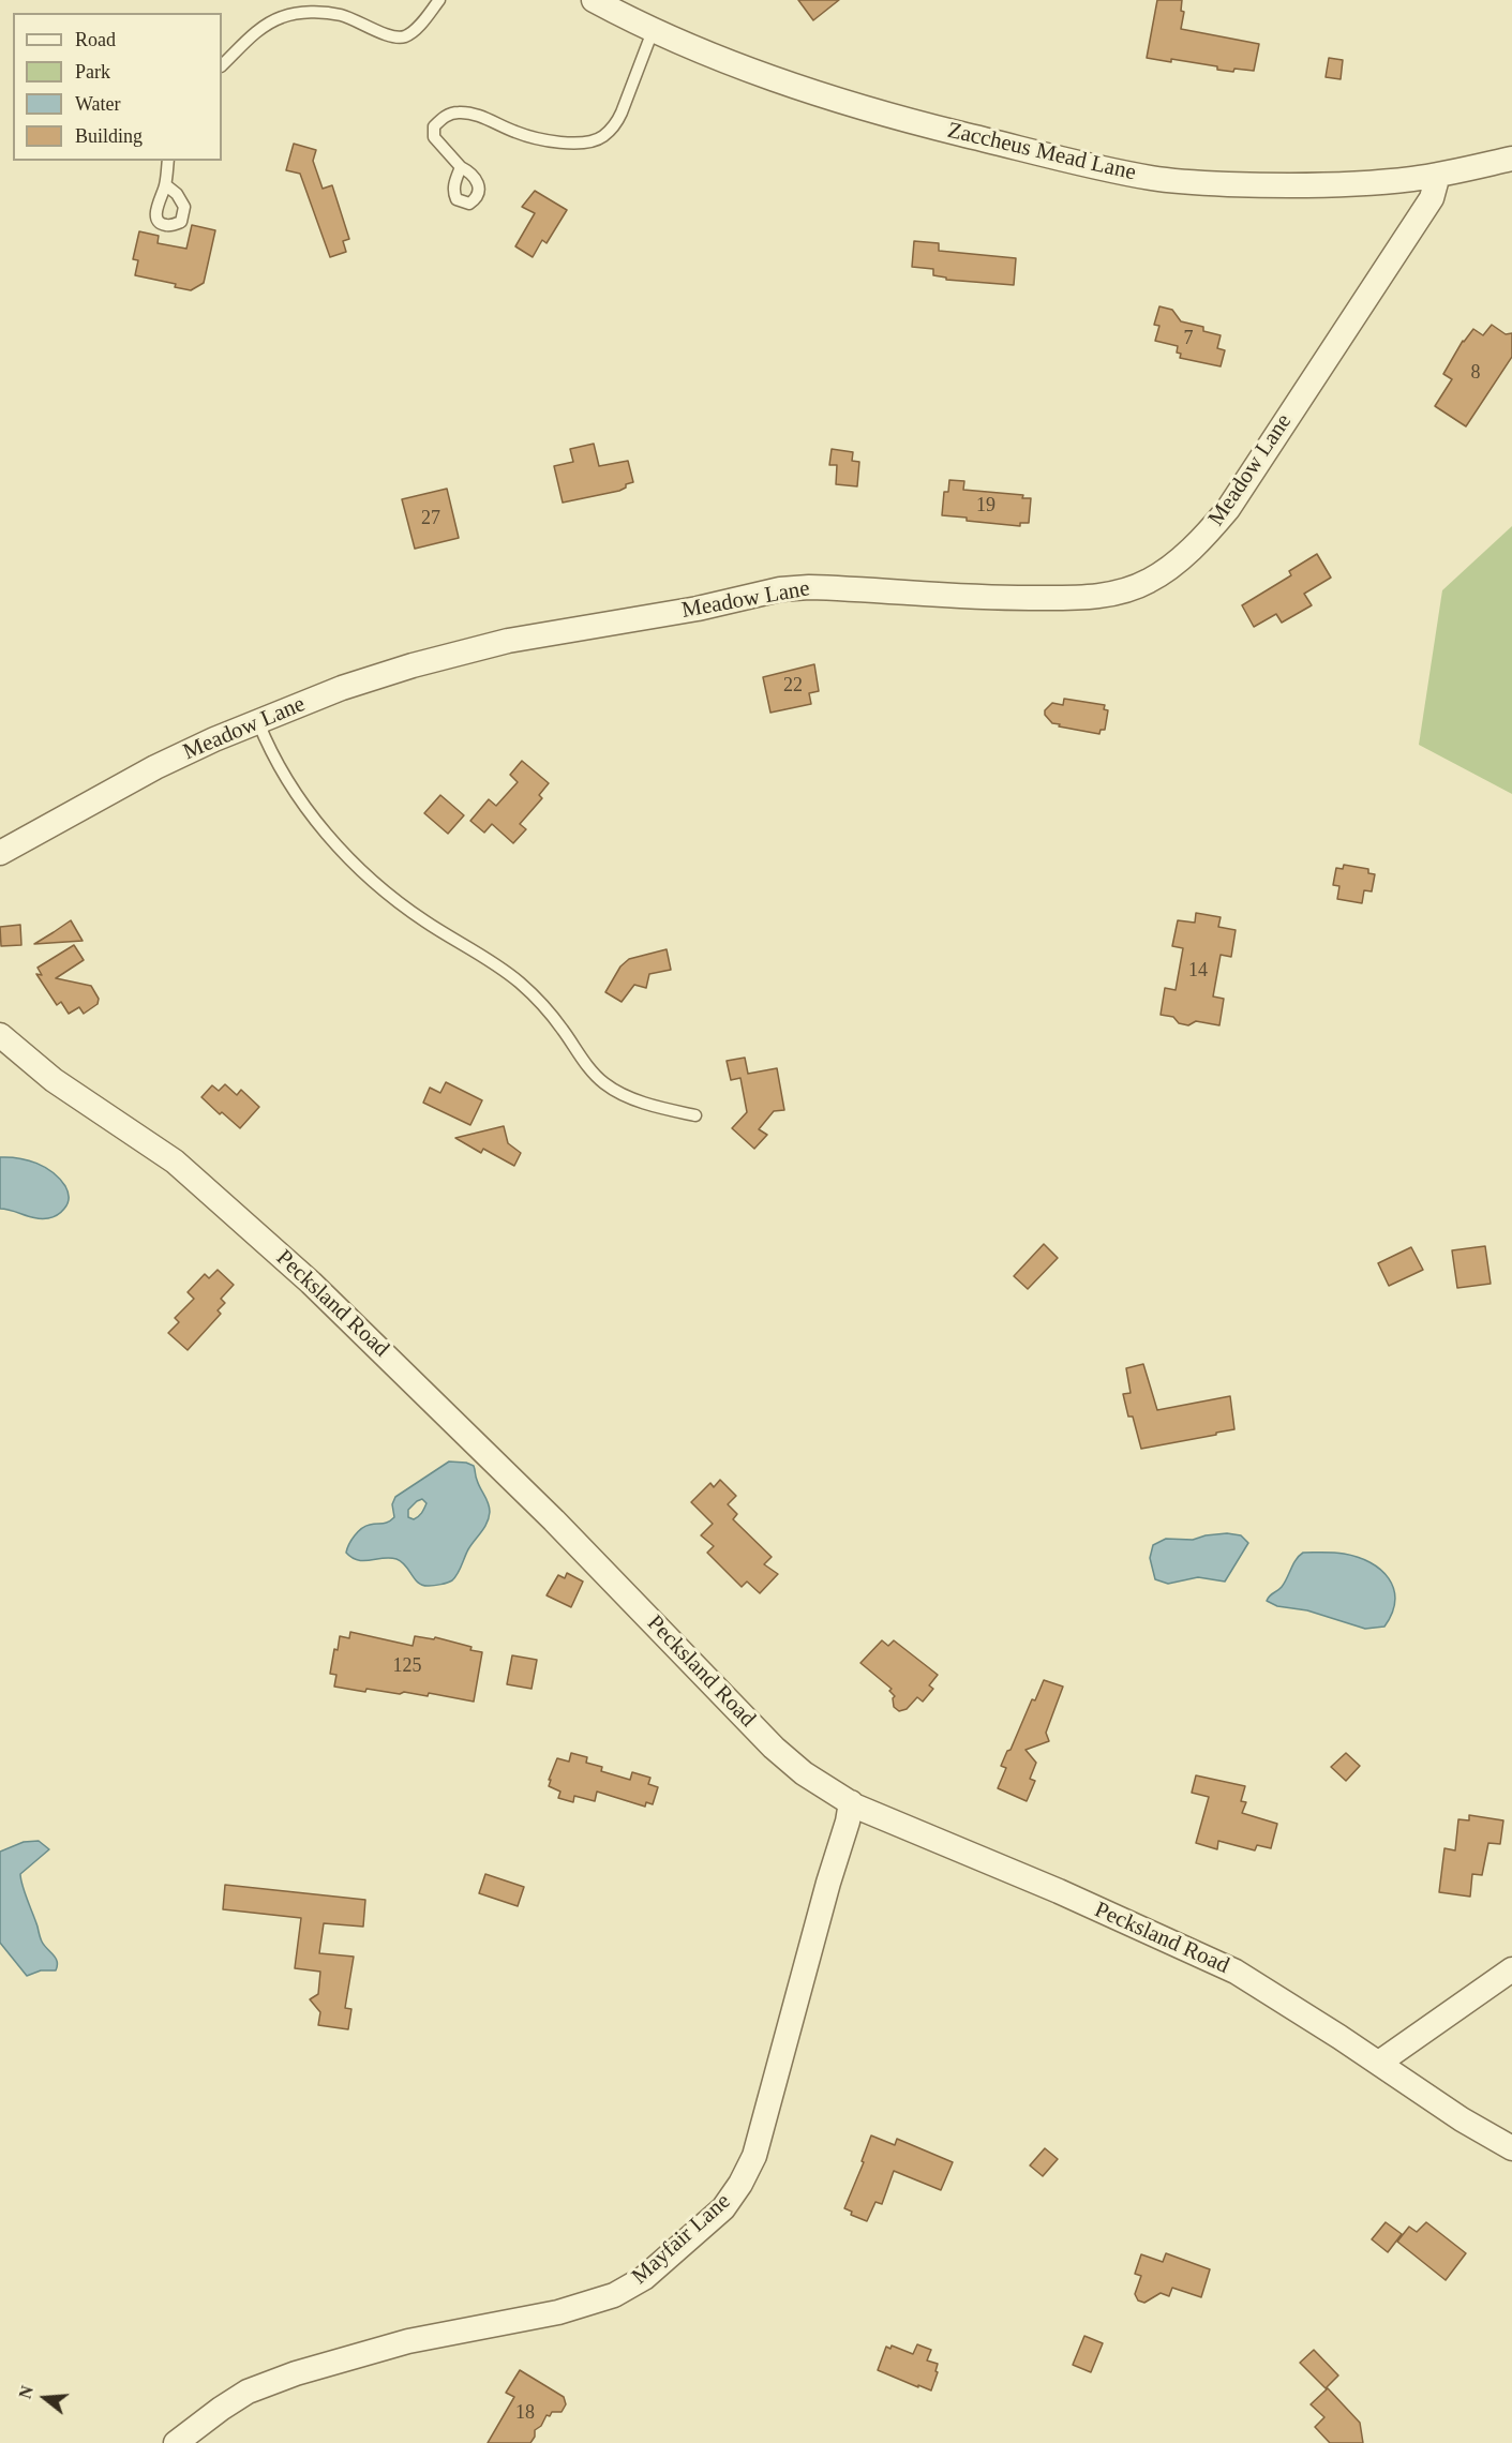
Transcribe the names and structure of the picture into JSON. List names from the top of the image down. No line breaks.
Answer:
{"streets":{"street":["Zaccheus Mead Lane","Meadow Lane","Pecksland Road","Mayfair Lane"]},"crossings":[["Zaccheus Mead Lane","Meadow Lane"],["Pecksland Road","Mayfair Lane"]],"house_numbers":["7","8","19","27","22","14","125","18"],"legend":["Road","Park","Water","Building"],"north":"left"}
